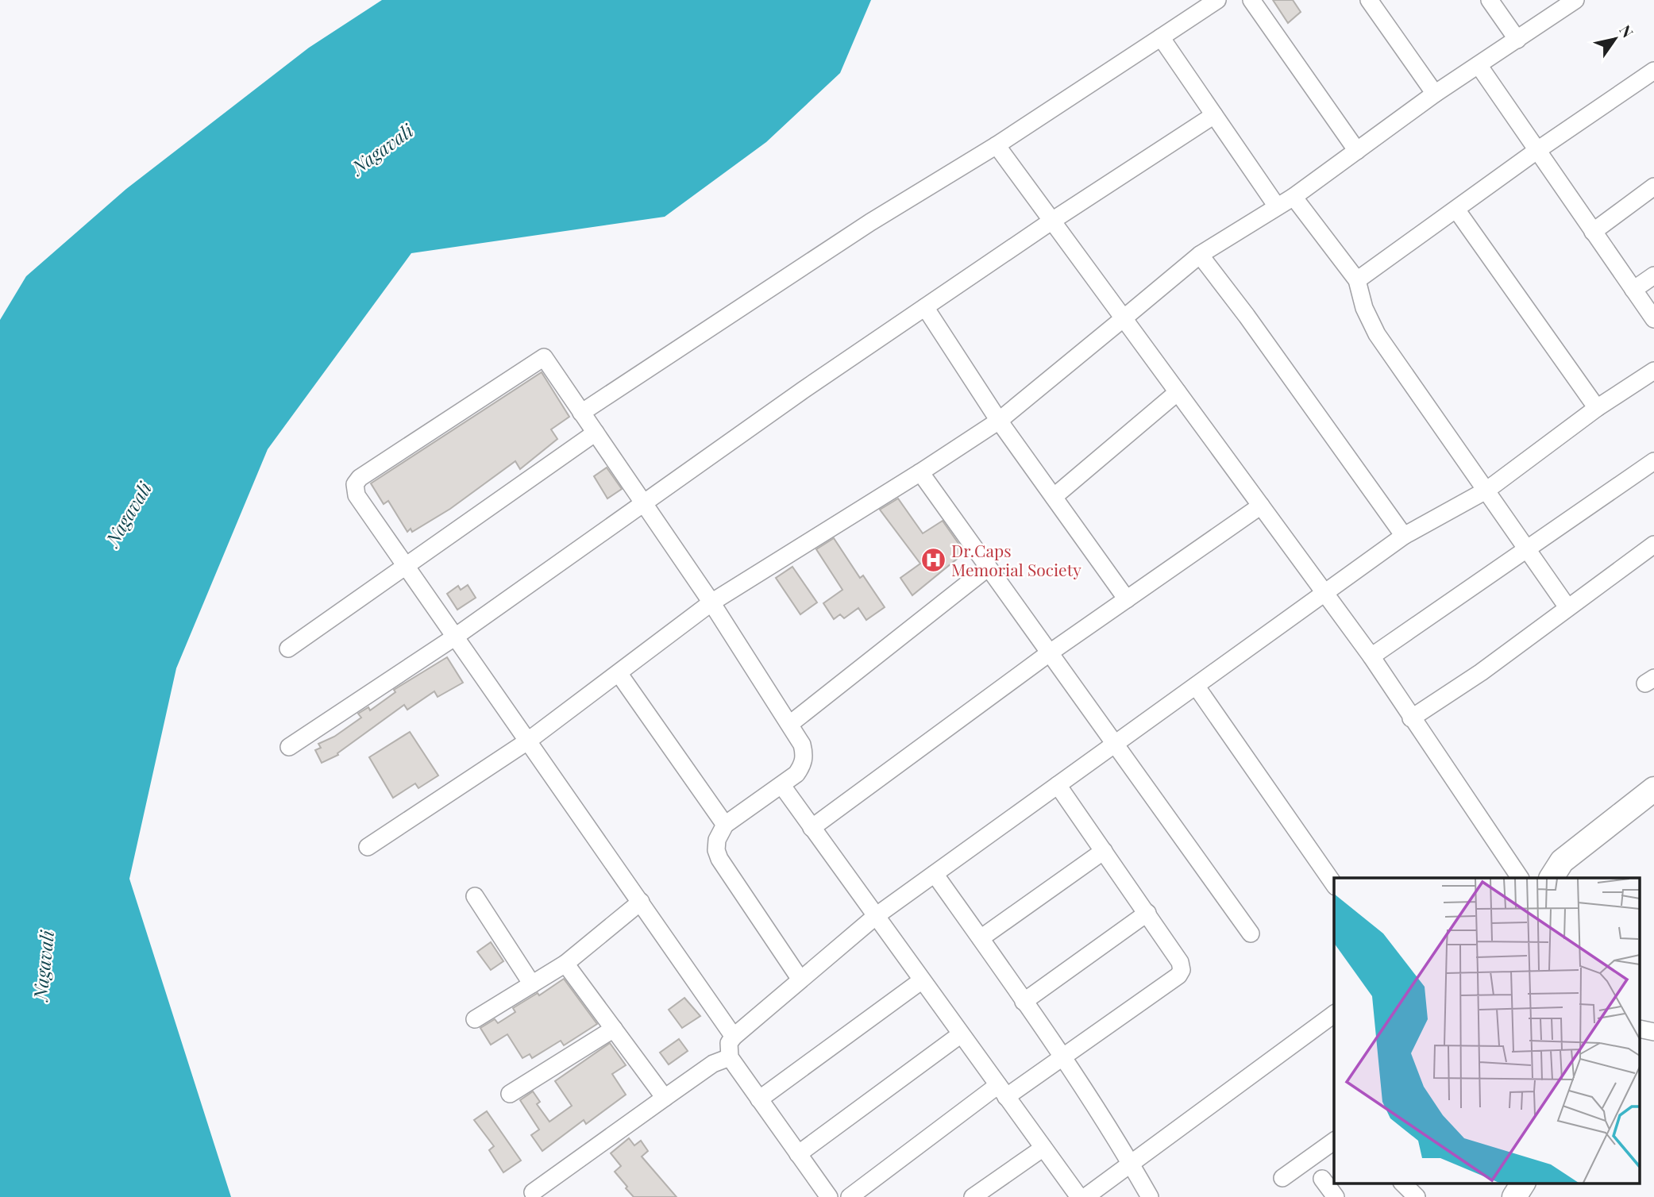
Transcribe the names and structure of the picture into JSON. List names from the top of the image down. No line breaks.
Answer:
{"water":["Nagavali"],"places":{"hospital":["Dr.Caps Memorial Society"]},"north":"top right"}
